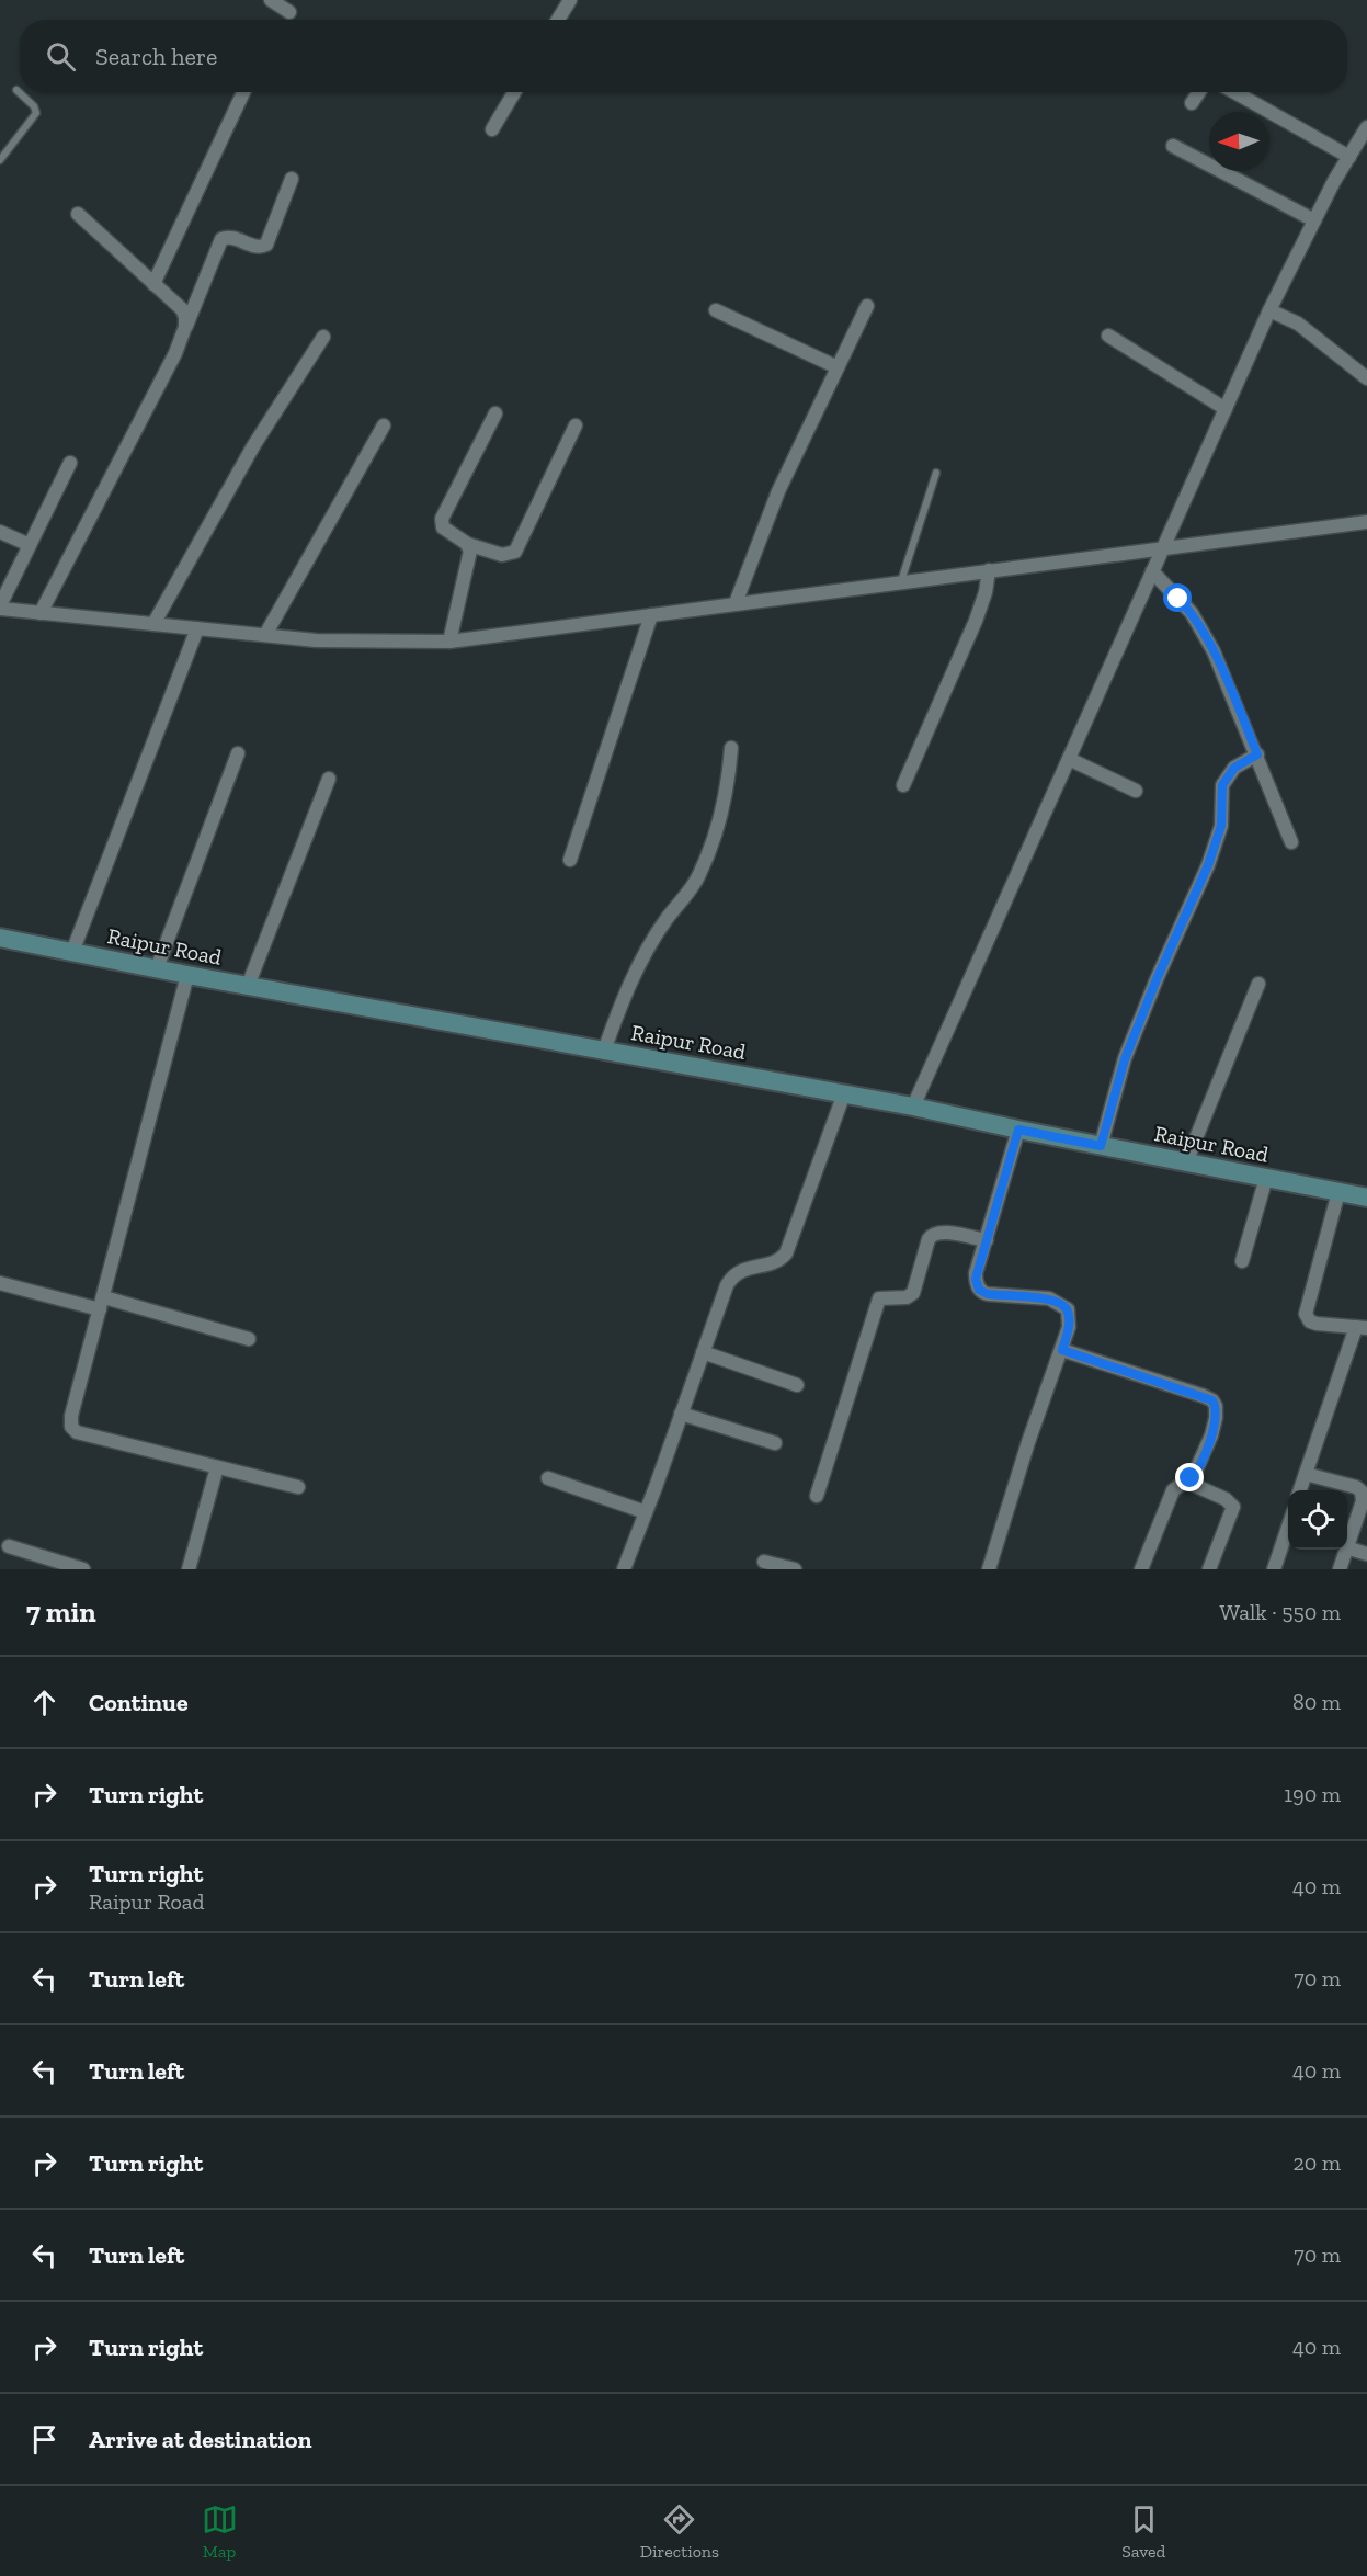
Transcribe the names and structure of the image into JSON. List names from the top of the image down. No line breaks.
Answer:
{"streets":{"main road":["Raipur Road"]},"north":"left","page":{"search":"Search here","heading":["7 min","Walk · 550 m"],"list":[["Continue","80 m"],["Turn right","190 m"],["Turn right","Raipur Road","40 m"],["Turn left","70 m"],["Turn left","40 m"],["Turn right","20 m"],["Turn left","70 m"],["Turn right","40 m"],"Arrive at destination"],"nav":["Map","Directions","Saved"]}}
